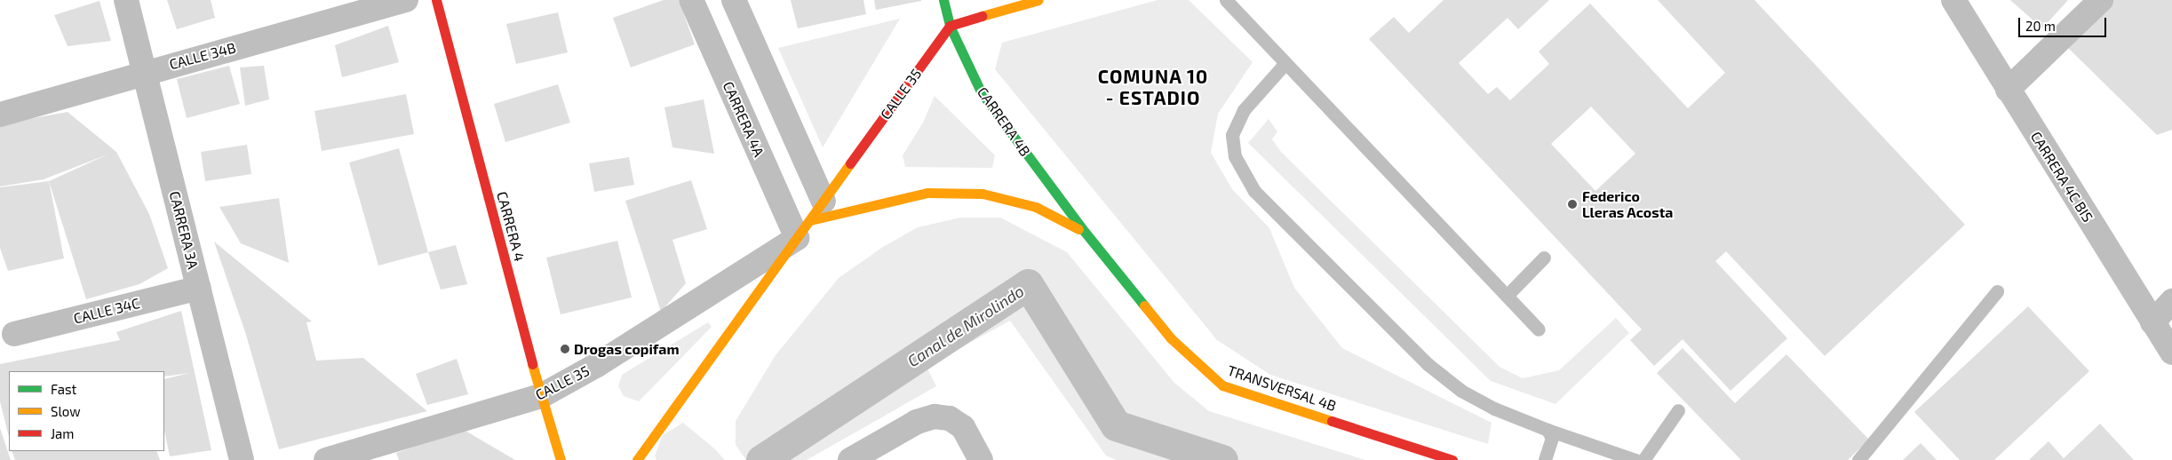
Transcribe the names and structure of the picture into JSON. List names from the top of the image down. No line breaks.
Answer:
{"streets":{"main road":["CALLE 35","CARRERA 4B","CARRERA 4","TRANSVERSAL 4B"],"street":["CALLE 34B","CARRERA 4A","CARRERA 4C BIS","CARRERA 3A","CALLE 34C"]},"crossings":[["CALLE 34B","CARRERA 3A"],["CALLE 35","CARRERA 4A"],["CALLE 35","CARRERA 4B"],["CALLE 35","CARRERA 4"],["CARRERA 4B","TRANSVERSAL 4B"],["CARRERA 3A","CALLE 34C"]],"districts":["COMUNA 10 - ESTADIO"],"water":["Canal de Mirolindo"],"places":["Federico Lleras Acosta","Drogas copifam"],"legend":["Fast","Slow","Jam"],"scale_bar":"20 m"}
